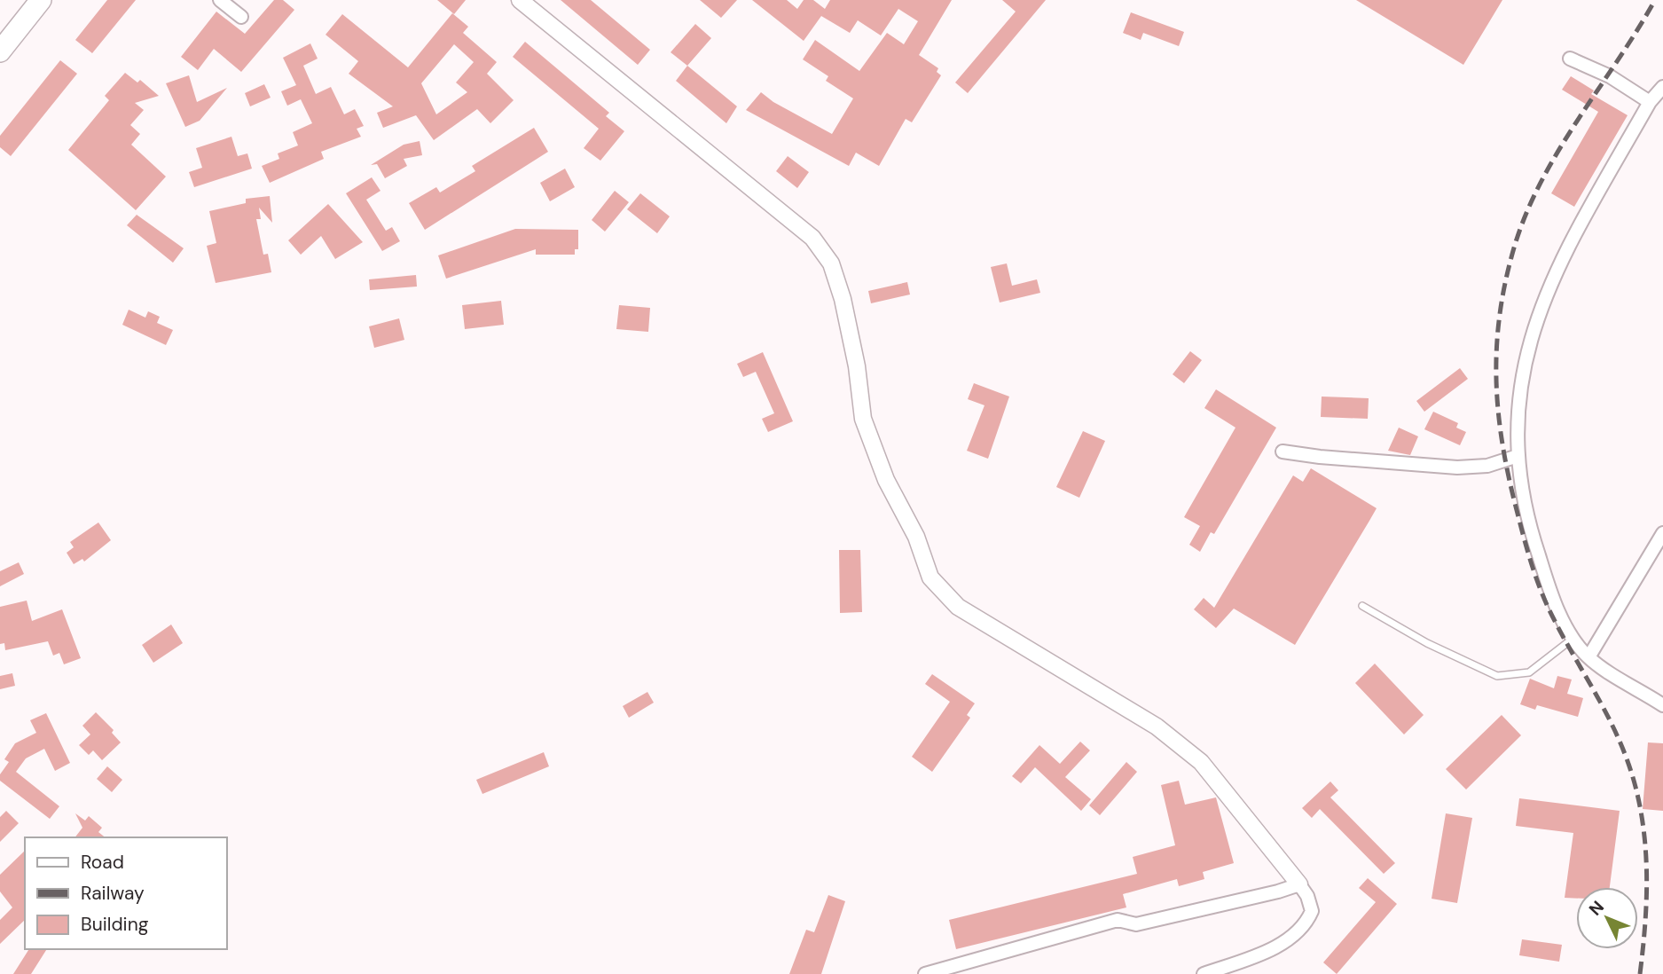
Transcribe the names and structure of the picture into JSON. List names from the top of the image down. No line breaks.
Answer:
{"legend":["Road","Railway","Building"],"north":"top left"}
